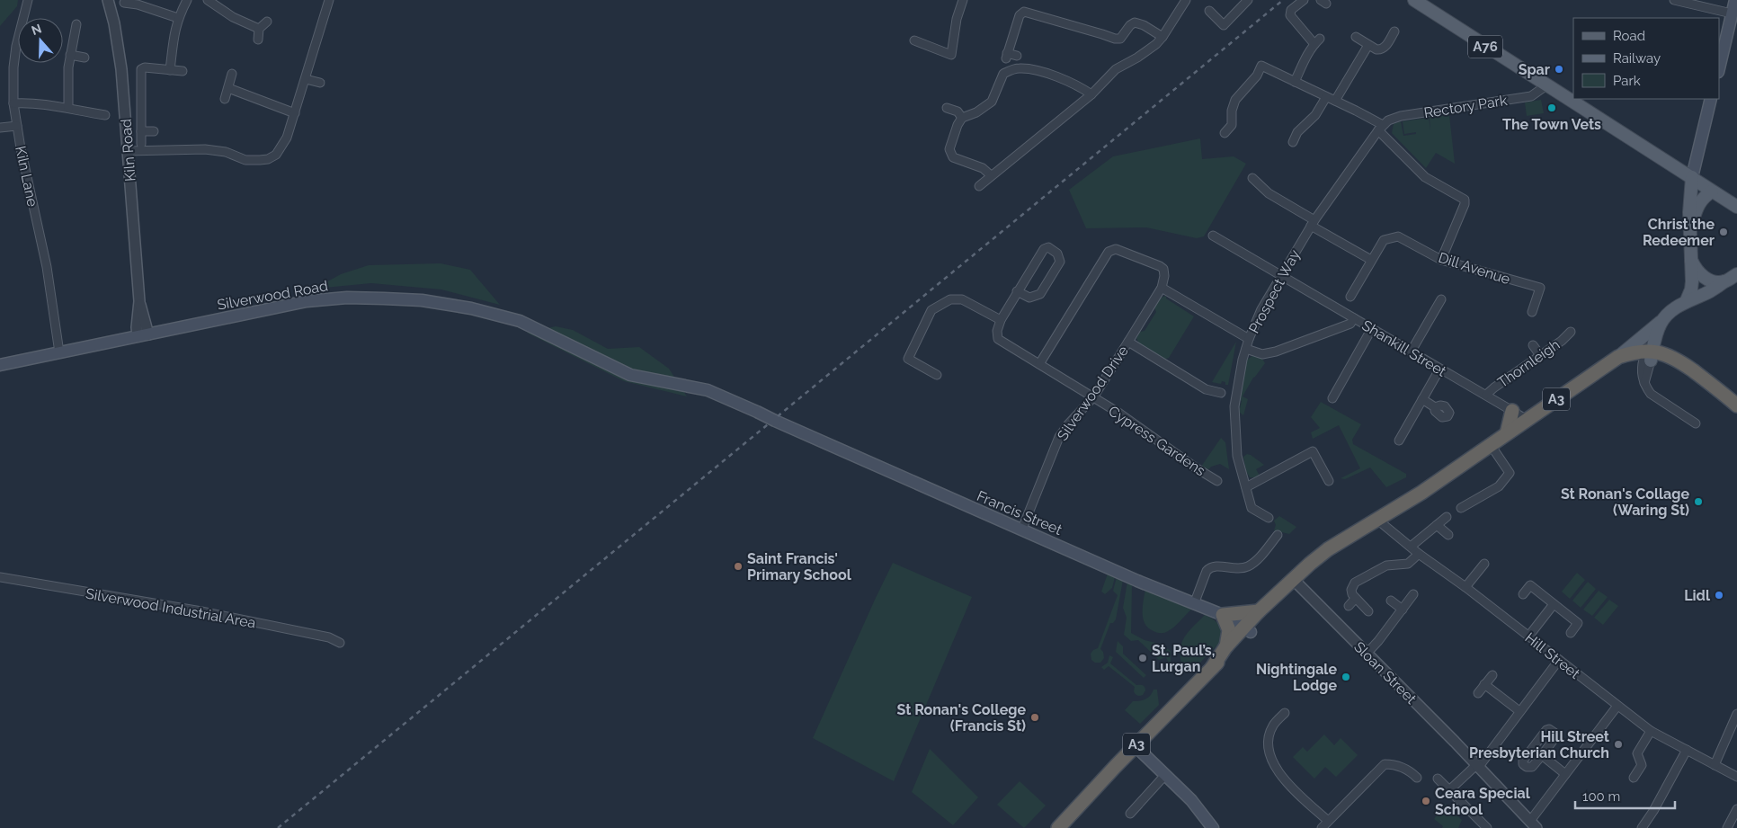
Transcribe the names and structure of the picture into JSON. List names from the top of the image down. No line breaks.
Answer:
{"streets":{"highway":["A3"],"main road":["A76","Silverwood Road","Francis Street"],"street":["Rectory Park","Kiln Road","Kiln Lane","Dill Avenue","Prospect Way","Shankill Street","Thornleigh","Silverwood Drive","Cypress Gardens","Silverwood Industrial Area","Hill Street","Sloan Street"]},"crossings":[["A76","Rectory Park"],["Rectory Park","Prospect Way"],["Kiln Road","Silverwood Road"],["Kiln Lane","Silverwood Road"],["Prospect Way","Shankill Street"],["Silverwood Road","Francis Street"],["Shankill Street","Thornleigh"],["Shankill Street","A3"],["Silverwood Drive","Cypress Gardens"],["Silverwood Drive","Francis Street"],["A3","Francis Street"],["A3","Hill Street"],["A3","Sloan Street"]],"places":["Spar","The Town Vets","Christ the Redeemer","St Ronan's Collage (Waring St)","Saint Francis' Primary School","Lidl","St. Paul’s, Lurgan","Nightingale Lodge","St Ronan's College (Francis St)","Hill Street Presbyterian Church","Ceara Special School"],"legend":["Road","Railway","Park"],"scale_bar":"100 m","north":"top"}
